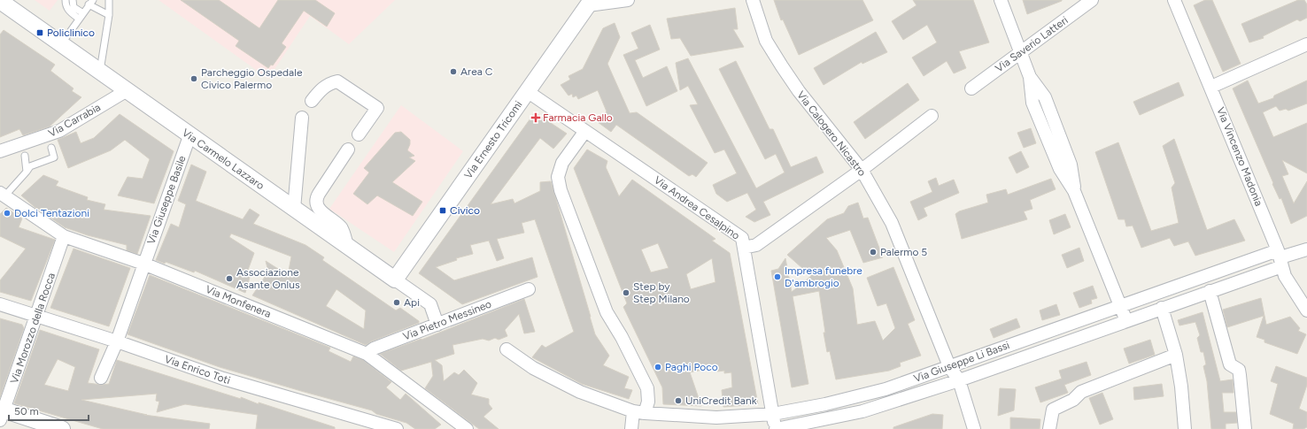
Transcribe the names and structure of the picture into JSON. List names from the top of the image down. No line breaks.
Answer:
{"streets":{"street":["Via Saverio Latteri","Via Carrabia","Via Calogero Nicastro","Via Ernesto Tricomi","Via Vincenzo Madonia","Via Carmelo Lazzaro","Via Giuseppe Basile","Via Andrea Cesalpino","Via Monfenera","Via Pietro Messineo","Via Morozzo della Rocca","Via Giuseppe Li Bassi","Via Enrico Toti"]},"crossings":[["Via Carrabia","Via Carmelo Lazzaro"],["Via Calogero Nicastro","Via Giuseppe Li Bassi"],["Via Ernesto Tricomi","Via Carmelo Lazzaro"],["Via Ernesto Tricomi","Via Andrea Cesalpino"],["Via Vincenzo Madonia","Via Giuseppe Li Bassi"],["Via Carmelo Lazzaro","Via Giuseppe Basile"],["Via Carmelo Lazzaro","Via Pietro Messineo"],["Via Giuseppe Basile","Via Monfenera"],["Via Giuseppe Basile","Via Enrico Toti"],["Via Andrea Cesalpino","Via Giuseppe Li Bassi"],["Via Monfenera","Via Pietro Messineo"],["Via Monfenera","Via Morozzo della Rocca"],["Via Morozzo della Rocca","Via Enrico Toti"]],"places":{"transit":["Policlinico","Civico"],"other":["Area C","Parcheggio Ospedale Civico Palermo","Dolci Tentazioni","Palermo 5","Impresa funebre D'ambrogio","Associazione Asante Onlus","Step by Step Milano","Api","Paghi Poco","UniCredit Bank"],"health":["Farmacia Gallo"]},"scale_bar":"50 m"}
